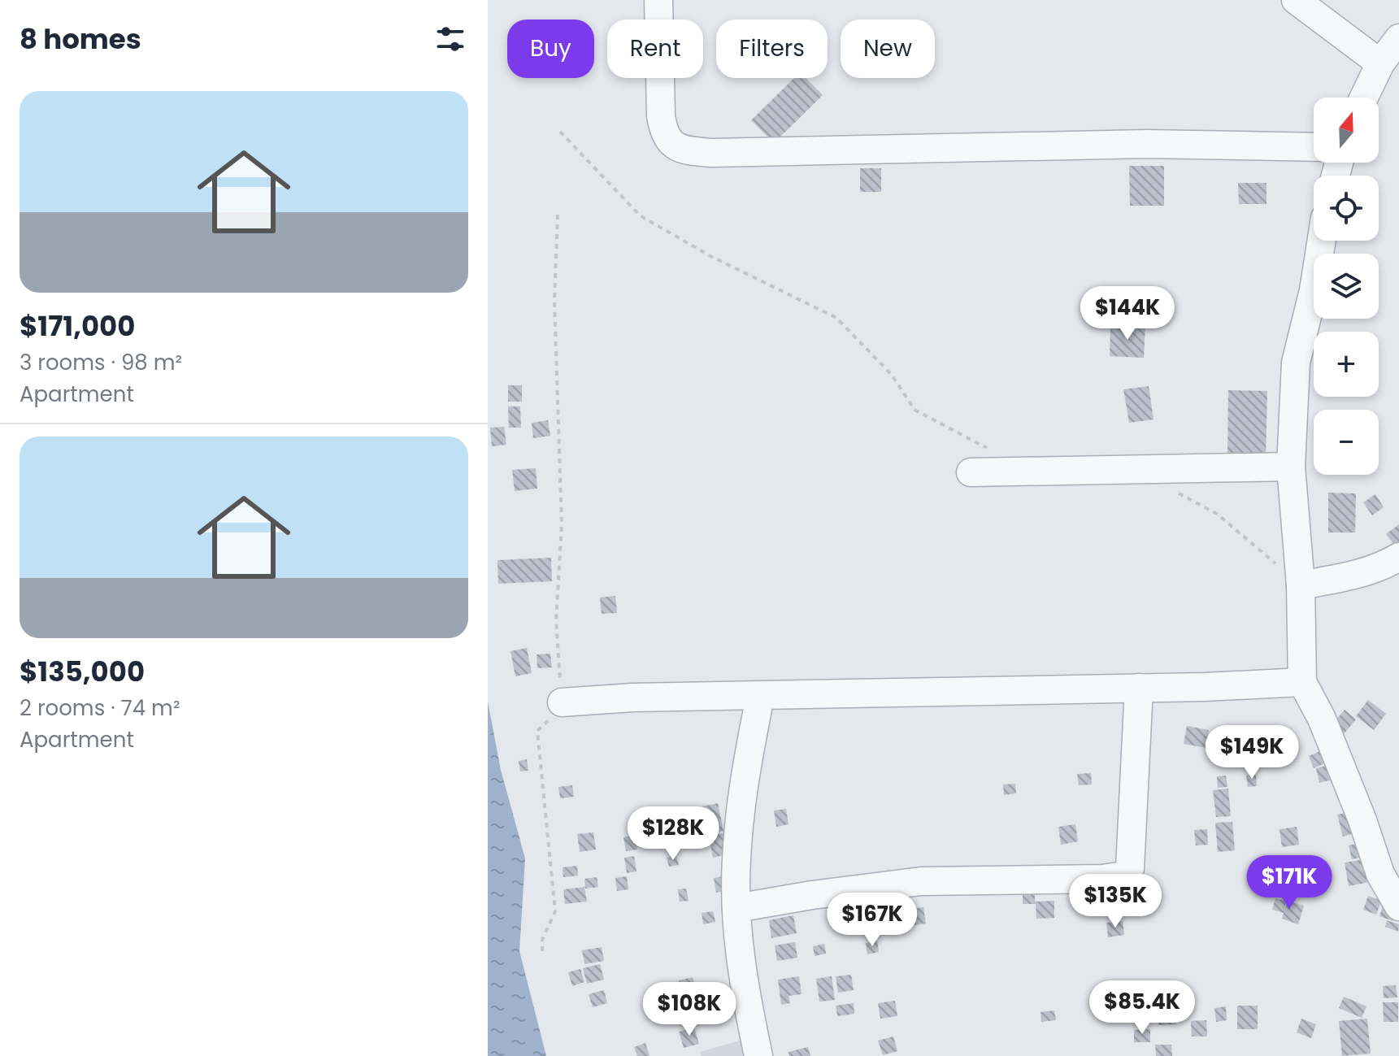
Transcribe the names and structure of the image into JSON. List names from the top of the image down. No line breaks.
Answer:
{"north":"top","page":{"heading":"8 homes","chip":["Buy","Rent","Filters","New"],"list":[{"name":"$171,000","note":"3 rooms · 98 m² · Apartment"},{"name":"$135,000","note":"2 rooms · 74 m² · Apartment"}],"map_buttons":["+","−"],"price":["$144K","$149K","$128K","$171K","$135K","$167K","$85.4K","$108K"]}}
